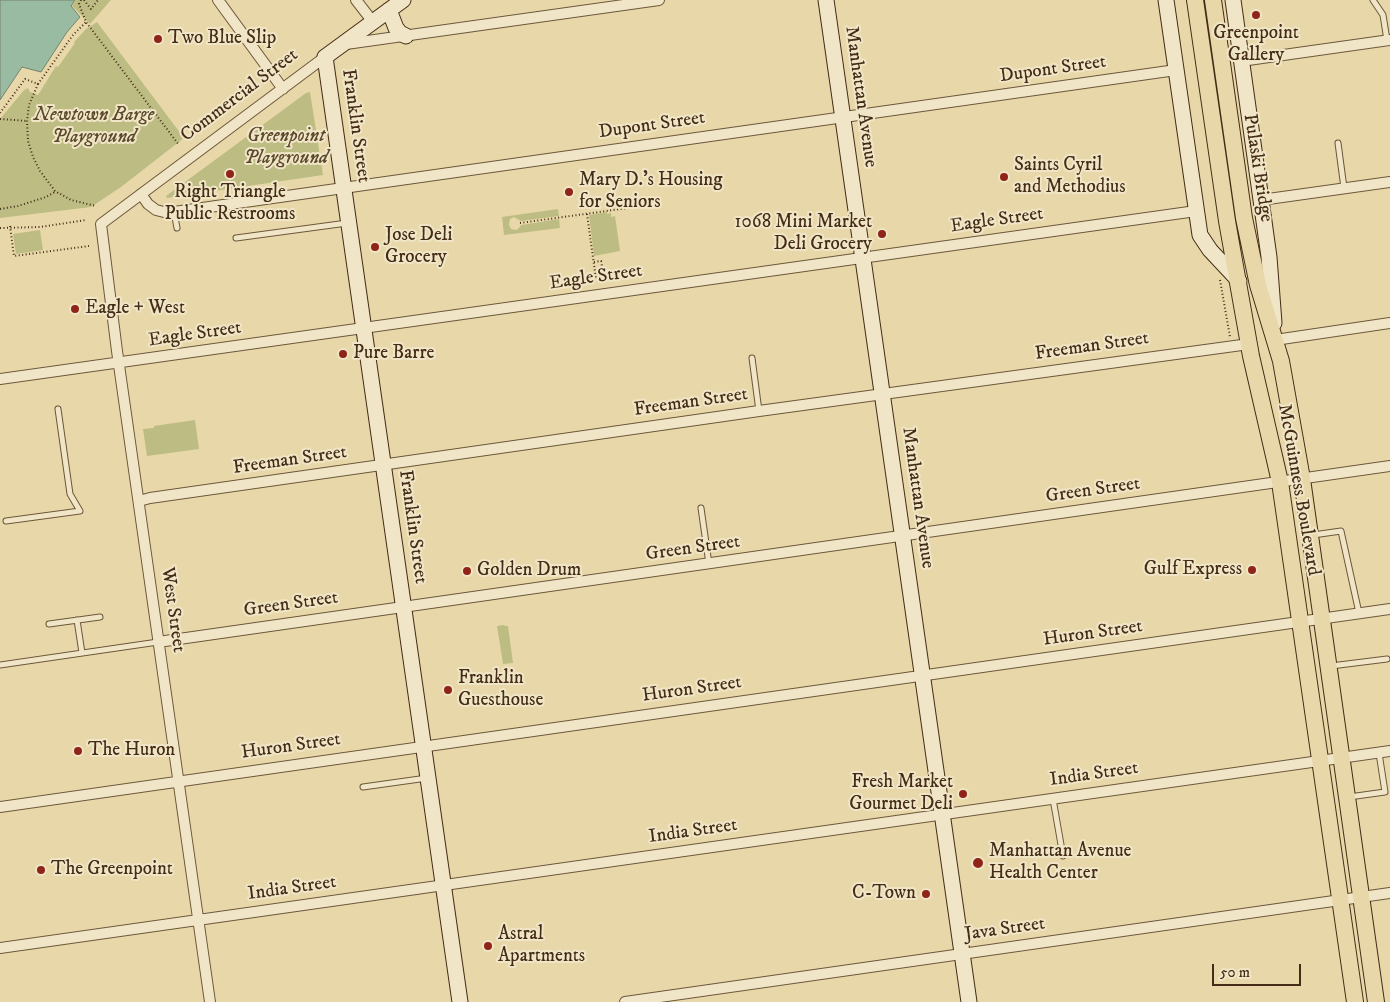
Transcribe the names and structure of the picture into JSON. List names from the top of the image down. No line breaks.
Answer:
{"streets":{"main road":["Pulaski Bridge","McGuinness Boulevard"],"street":["Dupont Street","Commercial Street","Manhattan Avenue","Franklin Street","Eagle Street","Freeman Street","Green Street","West Street","Huron Street","India Street","Java Street"]},"crossings":[["Dupont Street","Commercial Street"],["Dupont Street","Manhattan Avenue"],["Dupont Street","Franklin Street"],["Commercial Street","Franklin Street"],["Commercial Street","West Street"],["Manhattan Avenue","Eagle Street"],["Manhattan Avenue","Freeman Street"],["Manhattan Avenue","Green Street"],["Manhattan Avenue","Huron Street"],["Manhattan Avenue","India Street"],["Manhattan Avenue","Java Street"],["Franklin Street","Eagle Street"],["Franklin Street","Freeman Street"],["Franklin Street","Green Street"],["Franklin Street","Huron Street"],["Franklin Street","India Street"],["Pulaski Bridge","McGuinness Boulevard"],["Eagle Street","West Street"],["Freeman Street","McGuinness Boulevard"],["Freeman Street","West Street"],["McGuinness Boulevard","Green Street"],["McGuinness Boulevard","Huron Street"],["McGuinness Boulevard","India Street"],["McGuinness Boulevard","Java Street"],["Green Street","West Street"],["West Street","Huron Street"],["West Street","India Street"]],"parks":["Newtown Barge Playground","Greenpoint Playground"],"places":["Greenpoint Gallery","Two Blue Slip","Right Triangle Public Restrooms","Saints Cyril and Methodius","Mary D.'s Housing for Seniors","1068 Mini Market Deli Grocery","Jose Deli Grocery","Eagle + West","Pure Barre","Gulf Express","Golden Drum","Franklin Guesthouse","The Huron","Fresh Market Gourmet Deli","Manhattan Avenue Health Center","The Greenpoint","C-Town","Astral Apartments"],"scale_bar":"50 m"}
